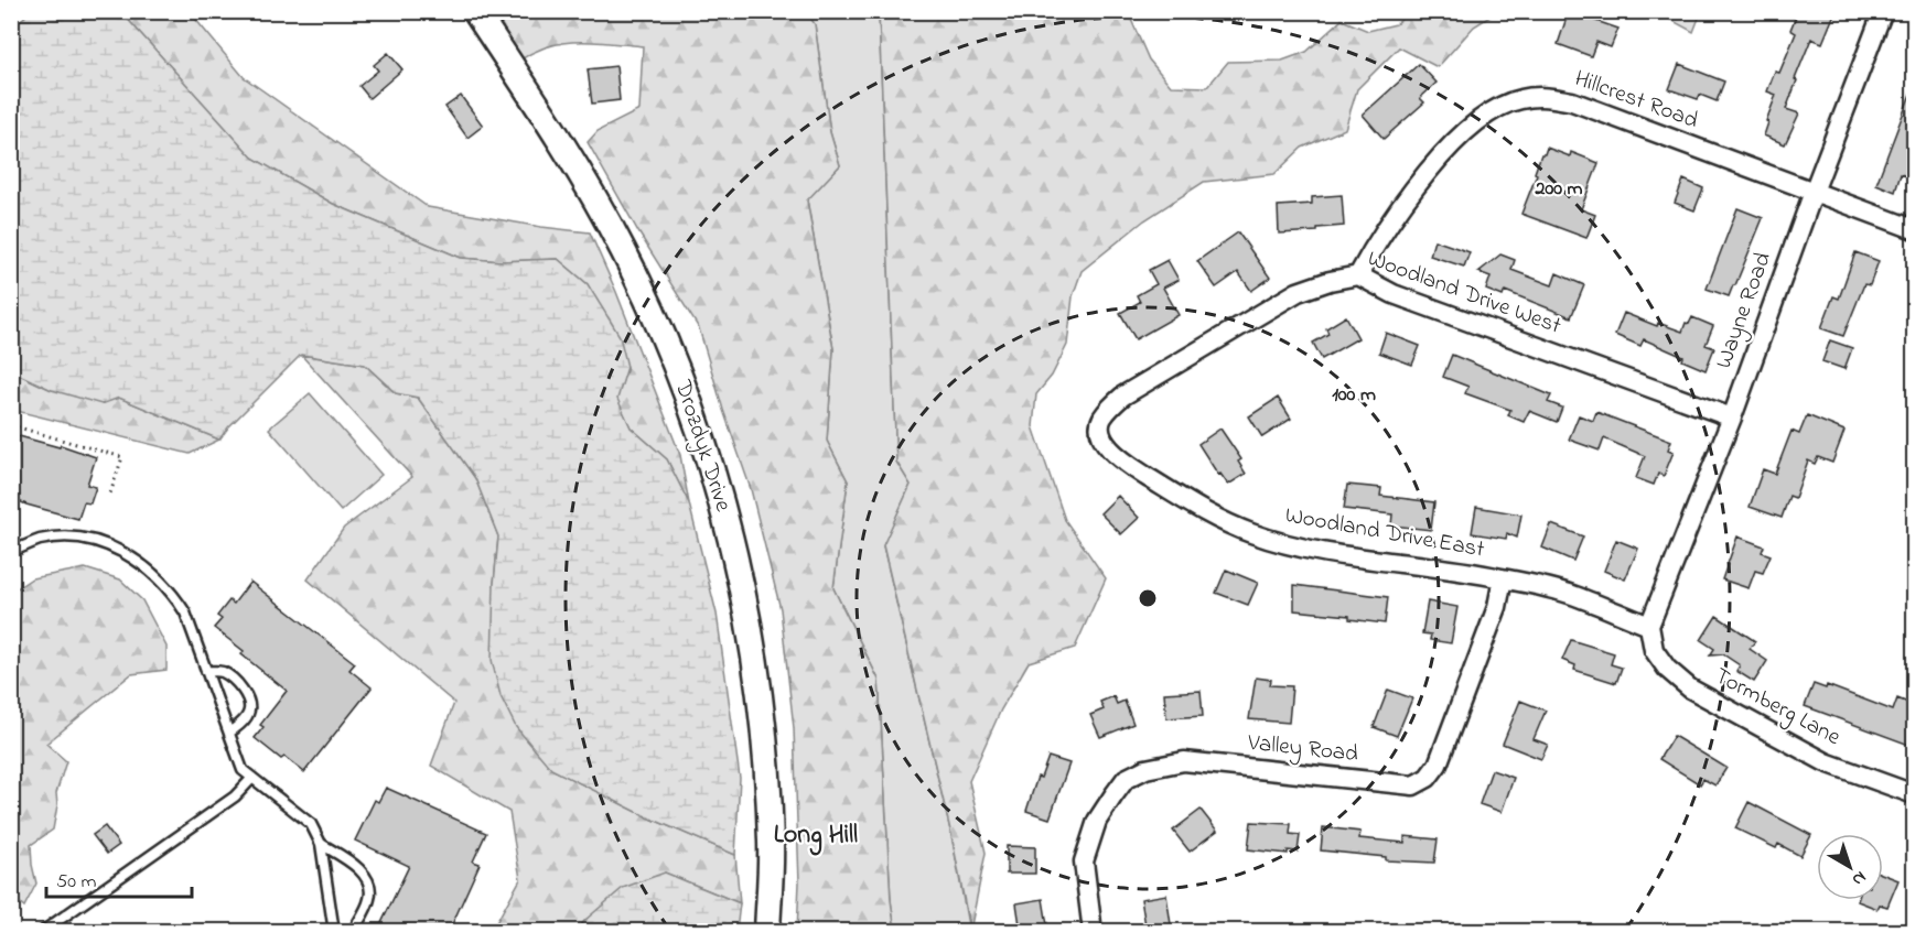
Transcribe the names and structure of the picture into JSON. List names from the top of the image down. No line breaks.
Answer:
{"streets":{"street":["Hillcrest Road","Woodland Drive West","Wayne Road","Drozdyk Drive","Woodland Drive East","Tormberg Lane","Valley Road"]},"crossings":[["Hillcrest Road","Woodland Drive West"],["Hillcrest Road","Wayne Road"],["Woodland Drive West","Wayne Road"],["Woodland Drive West","Woodland Drive East"],["Wayne Road","Woodland Drive East"],["Wayne Road","Tormberg Lane"],["Woodland Drive East","Tormberg Lane"],["Woodland Drive East","Valley Road"]],"districts":["Long Hill"],"scale_bar":"50 m","north":"bottom right","rings":["200 m","100 m"]}
